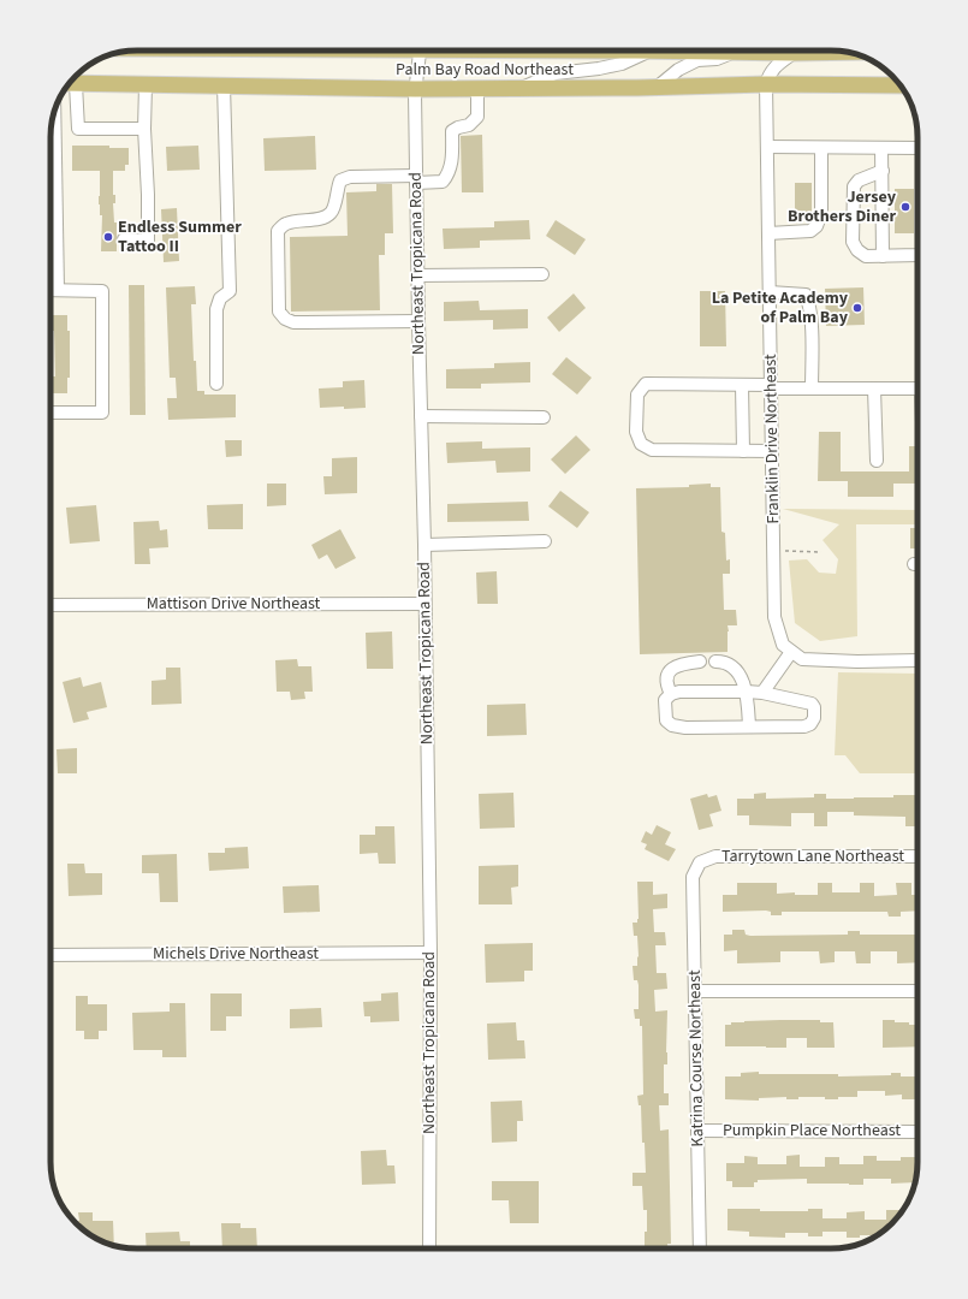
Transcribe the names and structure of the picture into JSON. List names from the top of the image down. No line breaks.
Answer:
{"streets":{"main road":["Palm Bay Road Northeast"],"street":["Northeast Tropicana Road","Franklin Drive Northeast","Mattison Drive Northeast","Tarrytown Lane Northeast","Michels Drive Northeast","Katrina Course Northeast","Pumpkin Place Northeast"]},"crossings":[["Palm Bay Road Northeast","Northeast Tropicana Road"],["Palm Bay Road Northeast","Franklin Drive Northeast"],["Northeast Tropicana Road","Mattison Drive Northeast"],["Northeast Tropicana Road","Michels Drive Northeast"],["Tarrytown Lane Northeast","Katrina Course Northeast"],["Katrina Course Northeast","Pumpkin Place Northeast"]],"places":["Jersey Brothers Diner","Endless Summer Tattoo II","La Petite Academy of Palm Bay"]}
